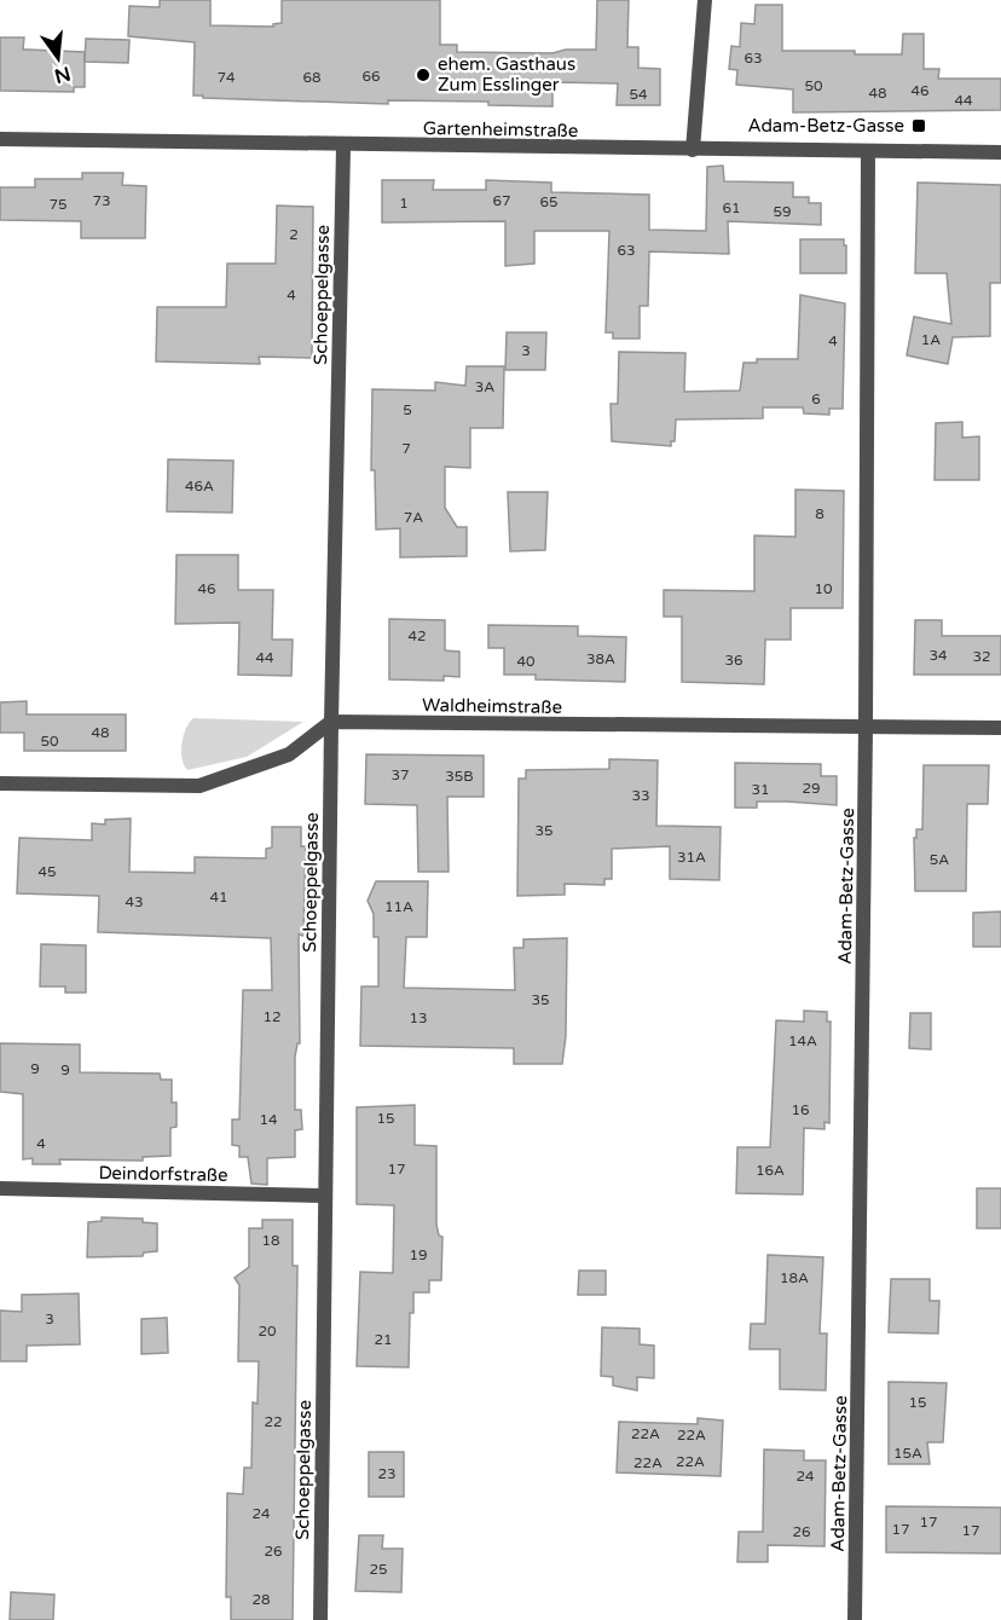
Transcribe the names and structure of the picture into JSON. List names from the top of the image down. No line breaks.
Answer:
{"streets":{"street":["Gartenheimstraße","Schoeppelgasse","Waldheimstraße","Adam-Betz-Gasse","Deindorfstraße"]},"crossings":[["Gartenheimstraße","Schoeppelgasse"],["Gartenheimstraße","Adam-Betz-Gasse"],["Schoeppelgasse","Waldheimstraße"],["Schoeppelgasse","Deindorfstraße"],["Waldheimstraße","Adam-Betz-Gasse"]],"places":{"other":["ehem. Gasthaus Zum Esslinger"],"transit":["Adam-Betz-Gasse"]},"house_numbers":["63","66","74","68","50","46","48","54","44","73","67","65","1","75","61","59","2","63","4","1A","4","3","3A","6","5","7","46A","8","7A","46","10","42","34","32","44","38A","36","40","48","50","37","35B","29","31","33","35","31A","5A","45","41","43","11A","35","12","13","14A","9","9","16","15","14","4","17","16A","18","19","18A","3","20","21","15","22","22A","22A","15A","22A","22A","23","24","24","17","17","17","26","26","25","28"],"north":"bottom"}
